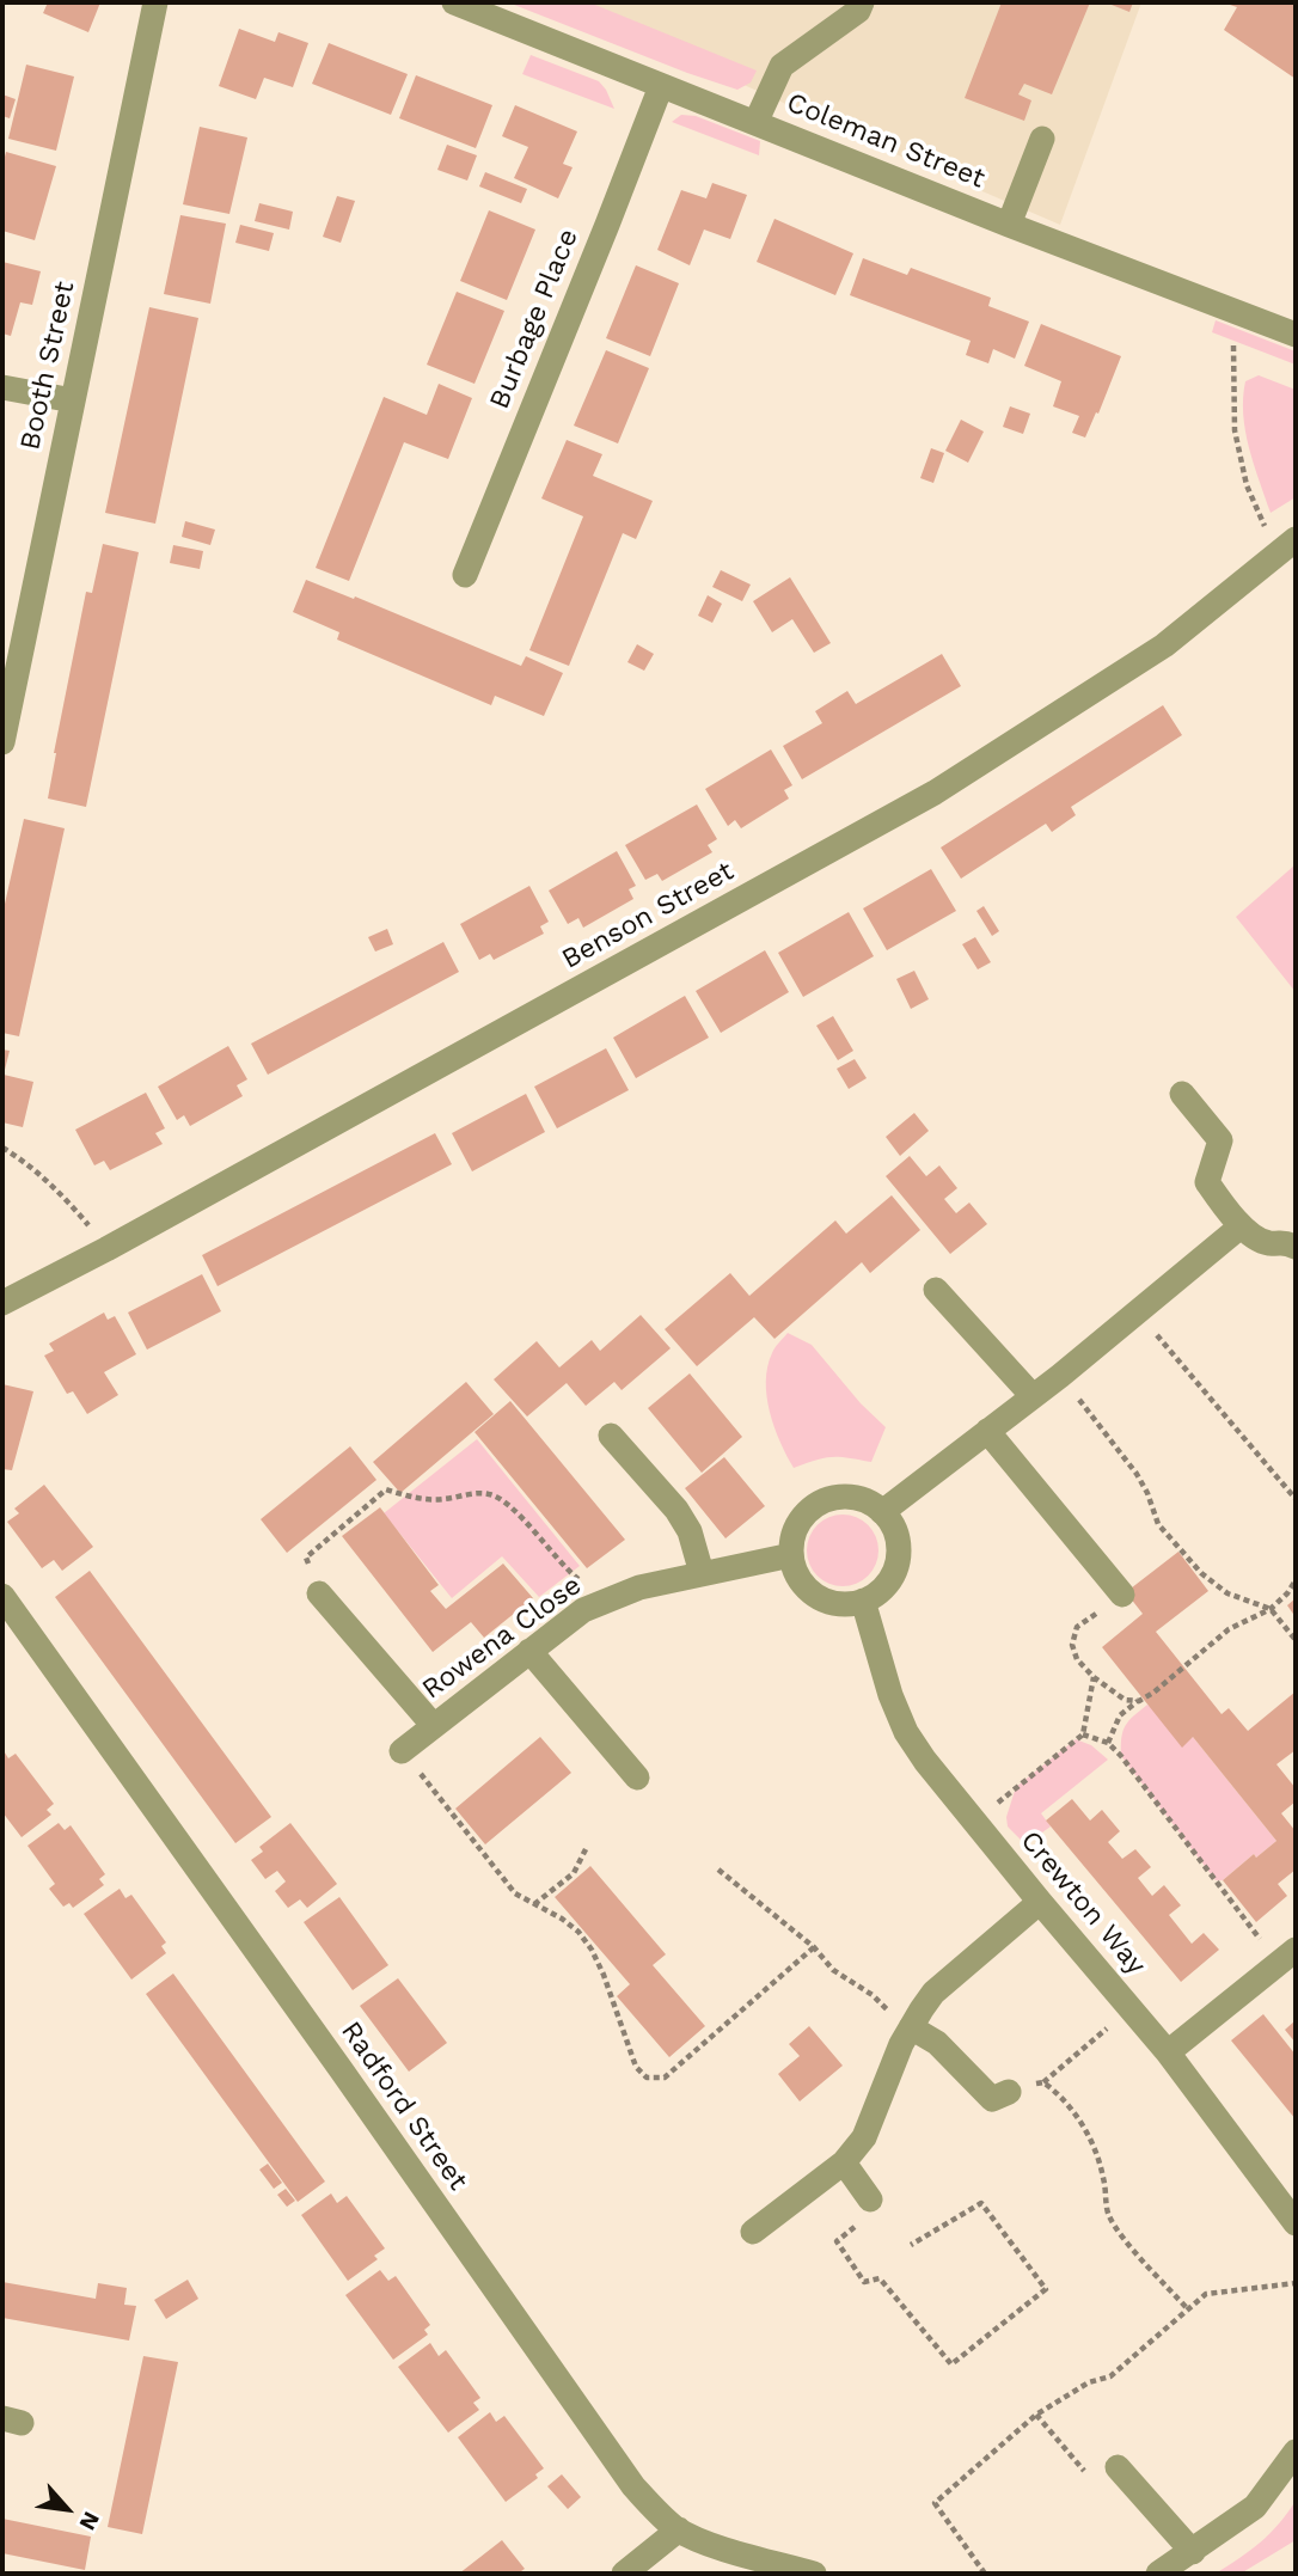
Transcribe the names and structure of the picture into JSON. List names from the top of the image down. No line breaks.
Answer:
{"streets":{"street":["Coleman Street","Burbage Place","Booth Street","Benson Street","Rowena Close","Crewton Way","Radford Street"]},"crossings":[["Coleman Street","Burbage Place"],["Rowena Close","Crewton Way"]],"north":"bottom right"}
